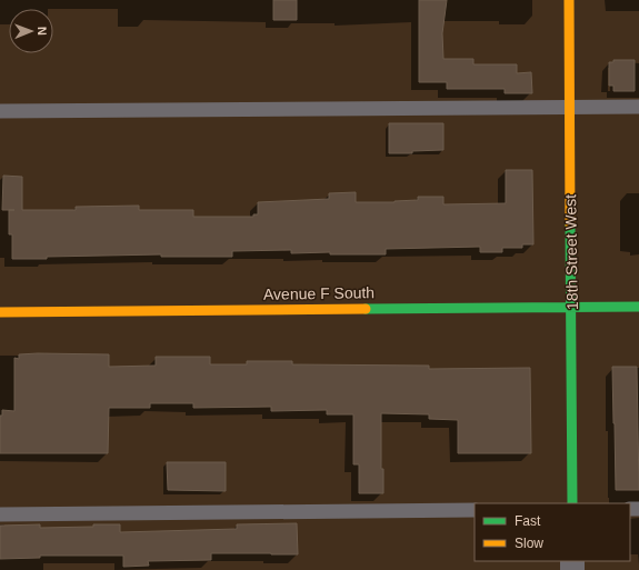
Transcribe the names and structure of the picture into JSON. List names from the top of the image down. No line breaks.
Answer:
{"streets":{"street":["18th Street West","Avenue F South"]},"crossings":[["18th Street West","Avenue F South"]],"legend":["Fast","Slow"],"north":"right"}
